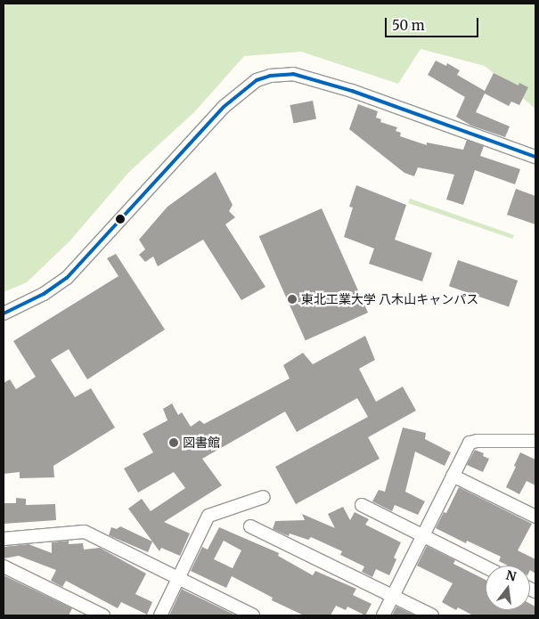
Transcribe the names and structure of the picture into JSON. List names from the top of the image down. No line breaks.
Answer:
{"places":["東北工業大学 八木山キャンパス","図書館"],"scale_bar":"50 m","north":"top"}
